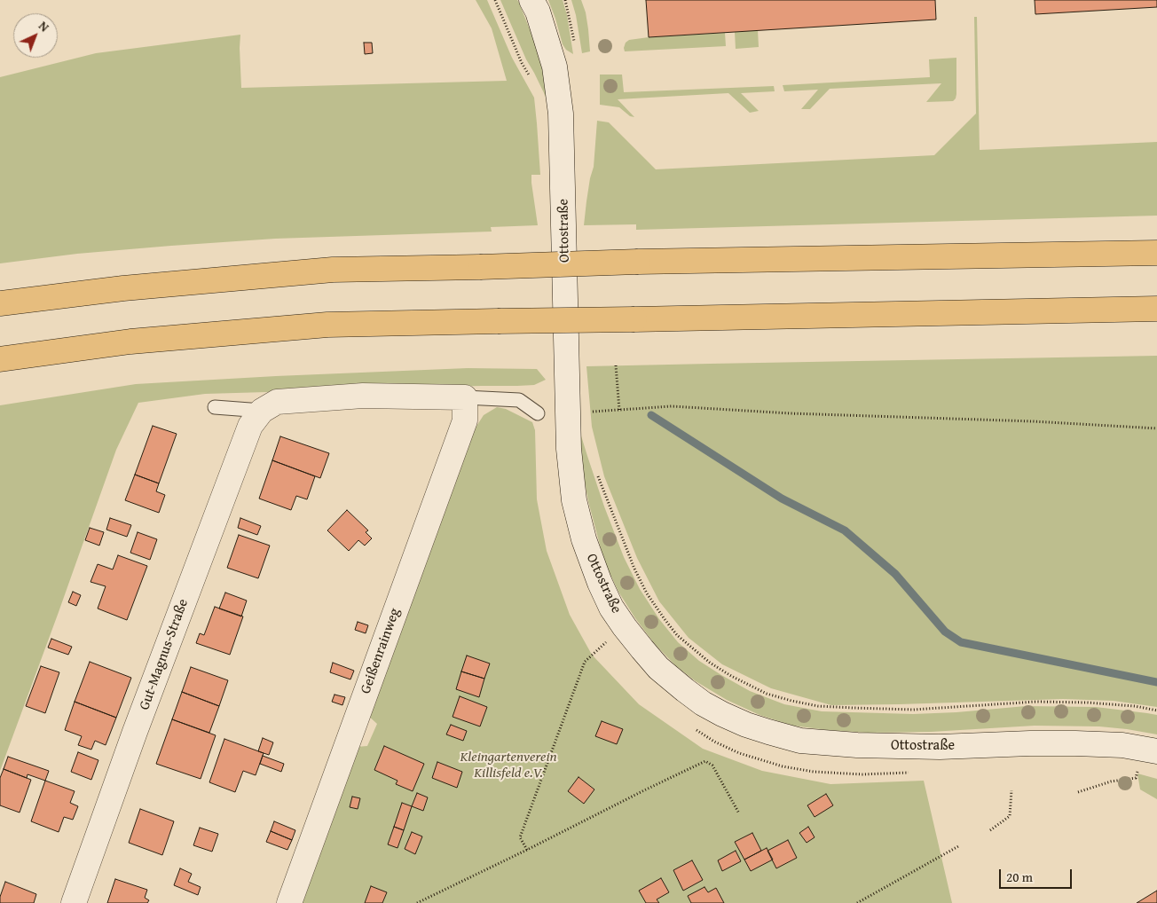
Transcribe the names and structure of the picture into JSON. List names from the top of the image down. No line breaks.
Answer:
{"streets":{"street":["Ottostraße","Geißenrainweg","Gut-Magnus-Straße"]},"parks":["Kleingartenverein Killisfeld e.V."],"scale_bar":"20 m","north":"top right"}
